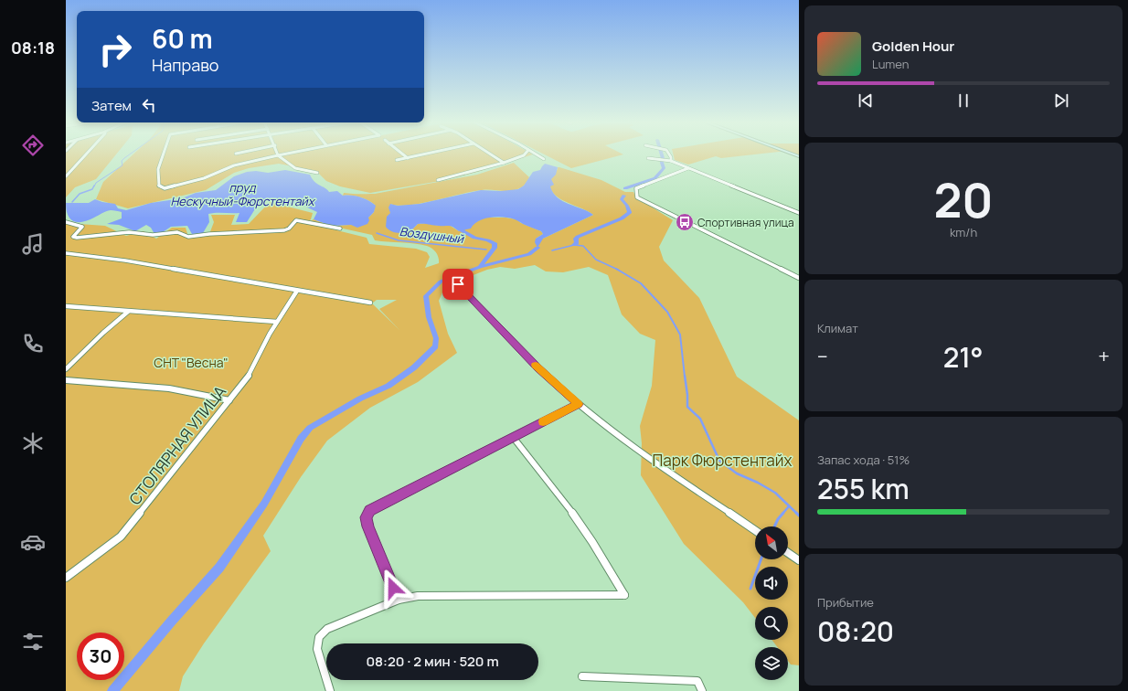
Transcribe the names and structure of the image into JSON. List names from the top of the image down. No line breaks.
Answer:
{"streets":{"street":["СТОЛЯРНАЯ УЛИЦА"]},"water":["пруд Нескучный-Фюрстентайх","Воздушный"],"parks":["СНТ \"Весна\"","Парк Фюрстентайх"],"places":{"bus stop":["Спортивная улица"]},"north":"top left","page":{"tabs":"08:18","turn":["60 m","Направо"],"song":["Golden Hour","Lumen"],"then":"Затем","tile":[["20","km/h"],"Климат",["Запас хода · 51%","255 km"],["Прибытие","08:20"]],"heat":["−","21°","+"],"limit":"30","trip":"08:20 · 2 мин · 520 m"}}
